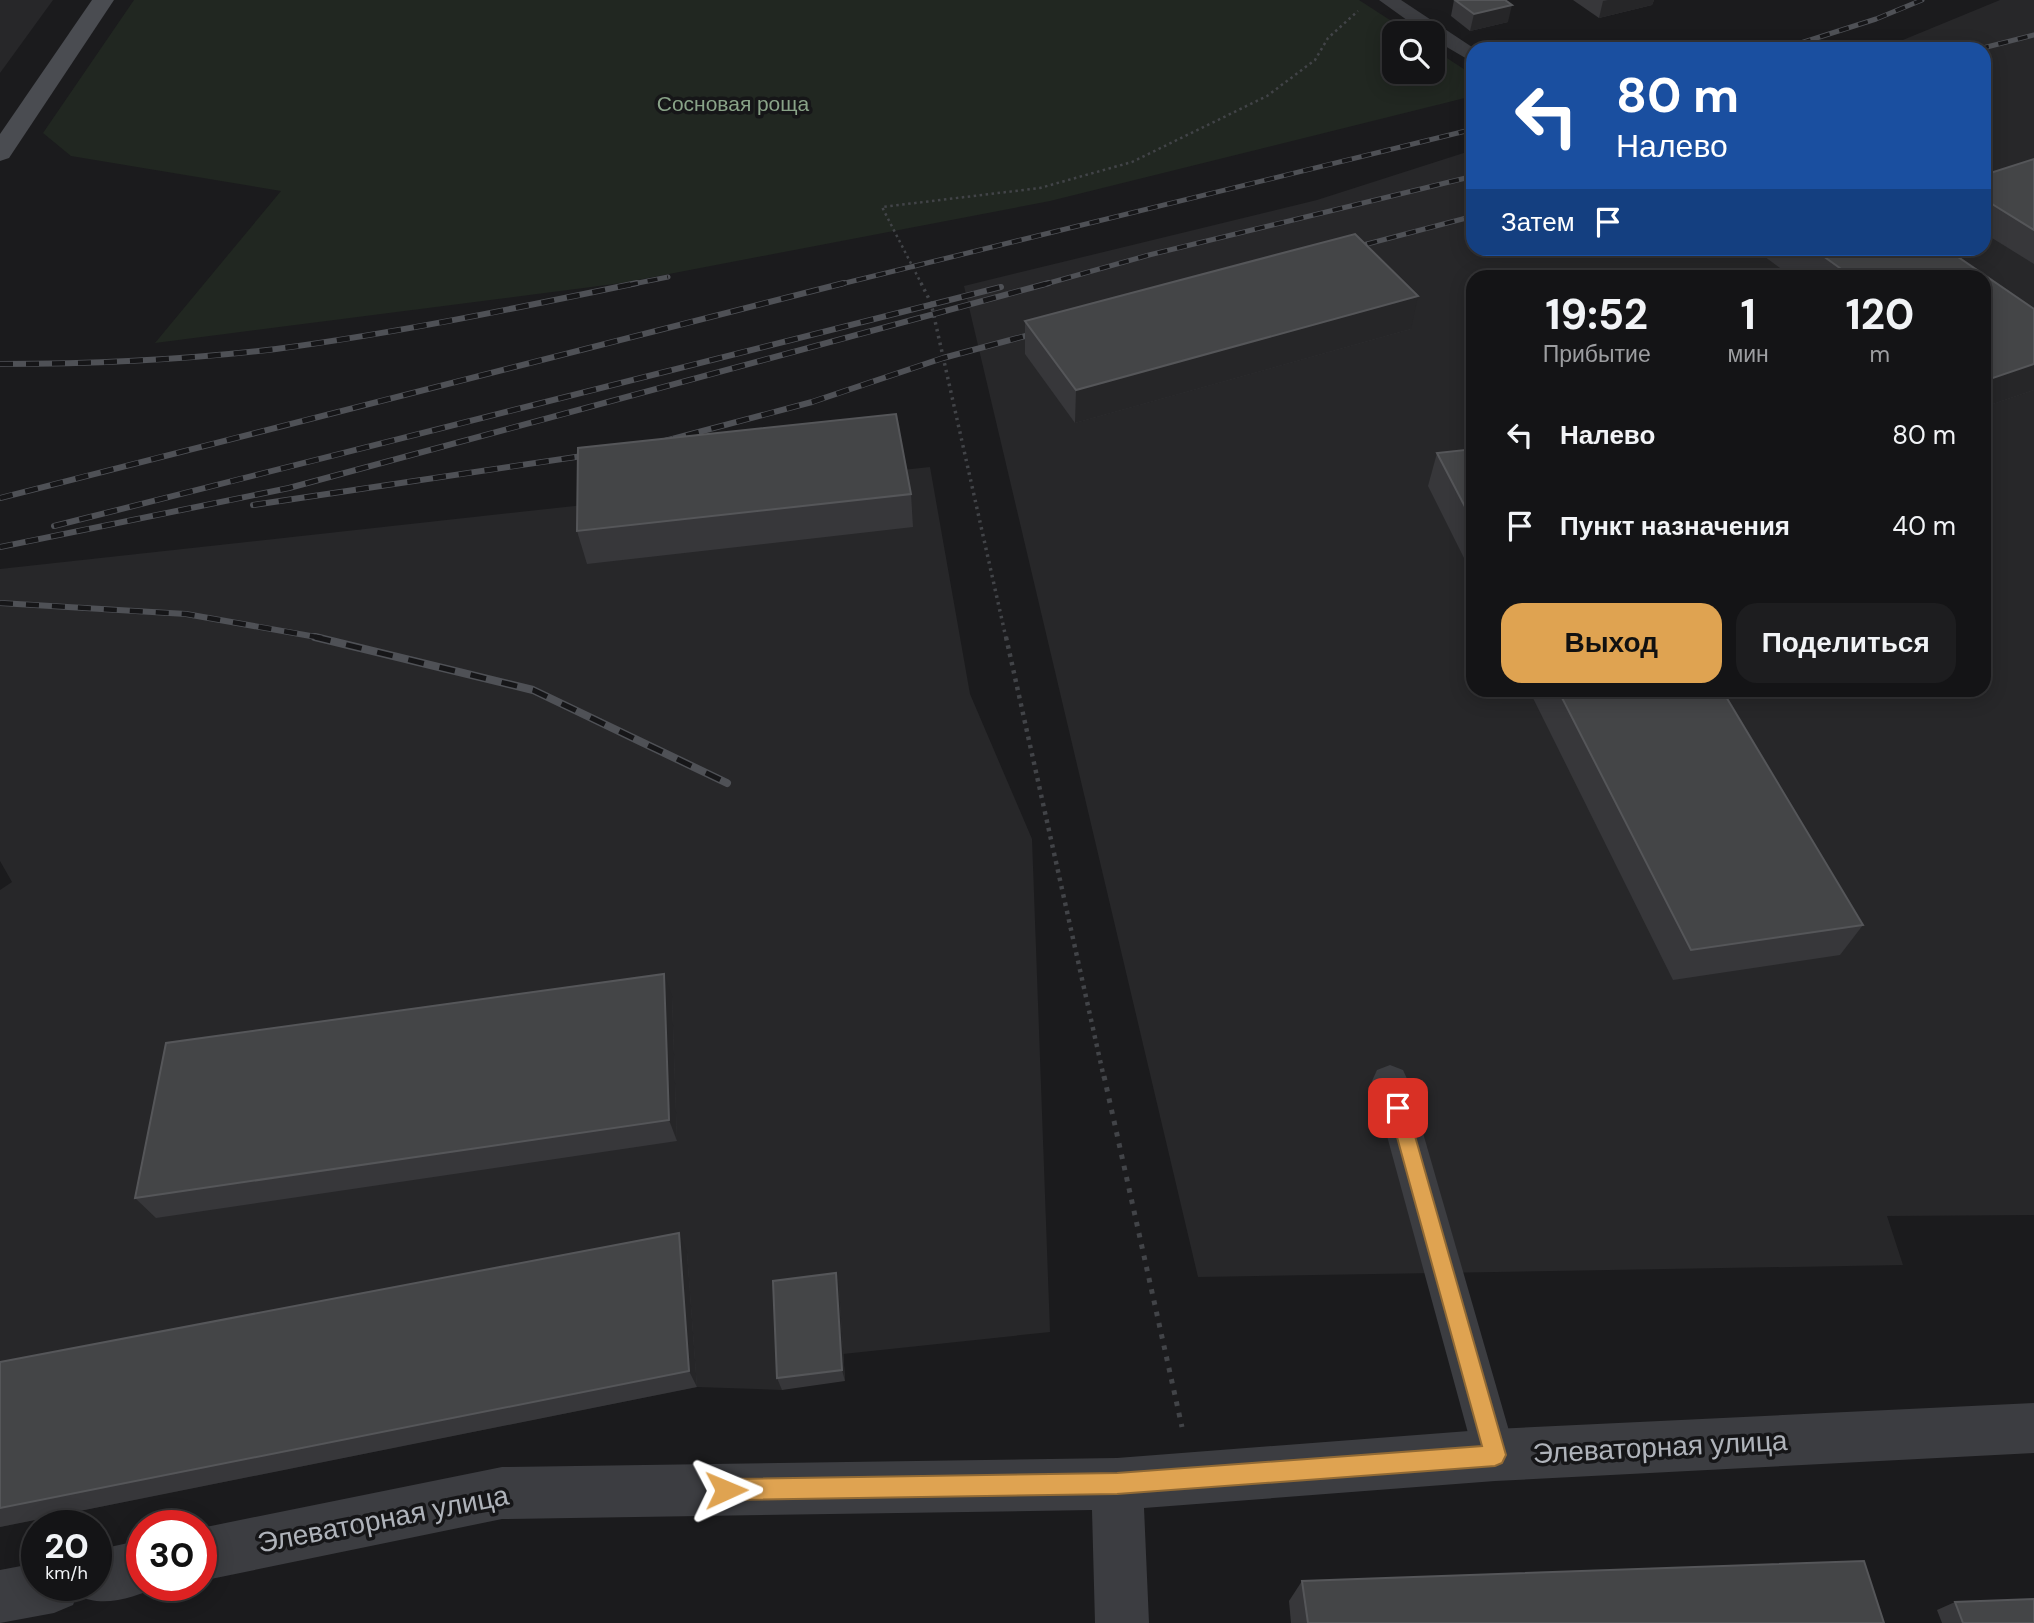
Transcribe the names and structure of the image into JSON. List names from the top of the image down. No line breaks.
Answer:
{"streets":{"street":["Элеваторная улица"]},"parks":["Сосновая роща"],"page":{"turn":["80 m","Налево"],"then":"Затем","eta":["19:52","Прибытие","1","мин","120","m"],"list":[{"name":"Налево","value":"80 m"},{"name":"Пункт назначения","value":"40 m"}],"buttons":["Выход","Поделиться"],"speed":"20 km/h","limit":"30"}}
